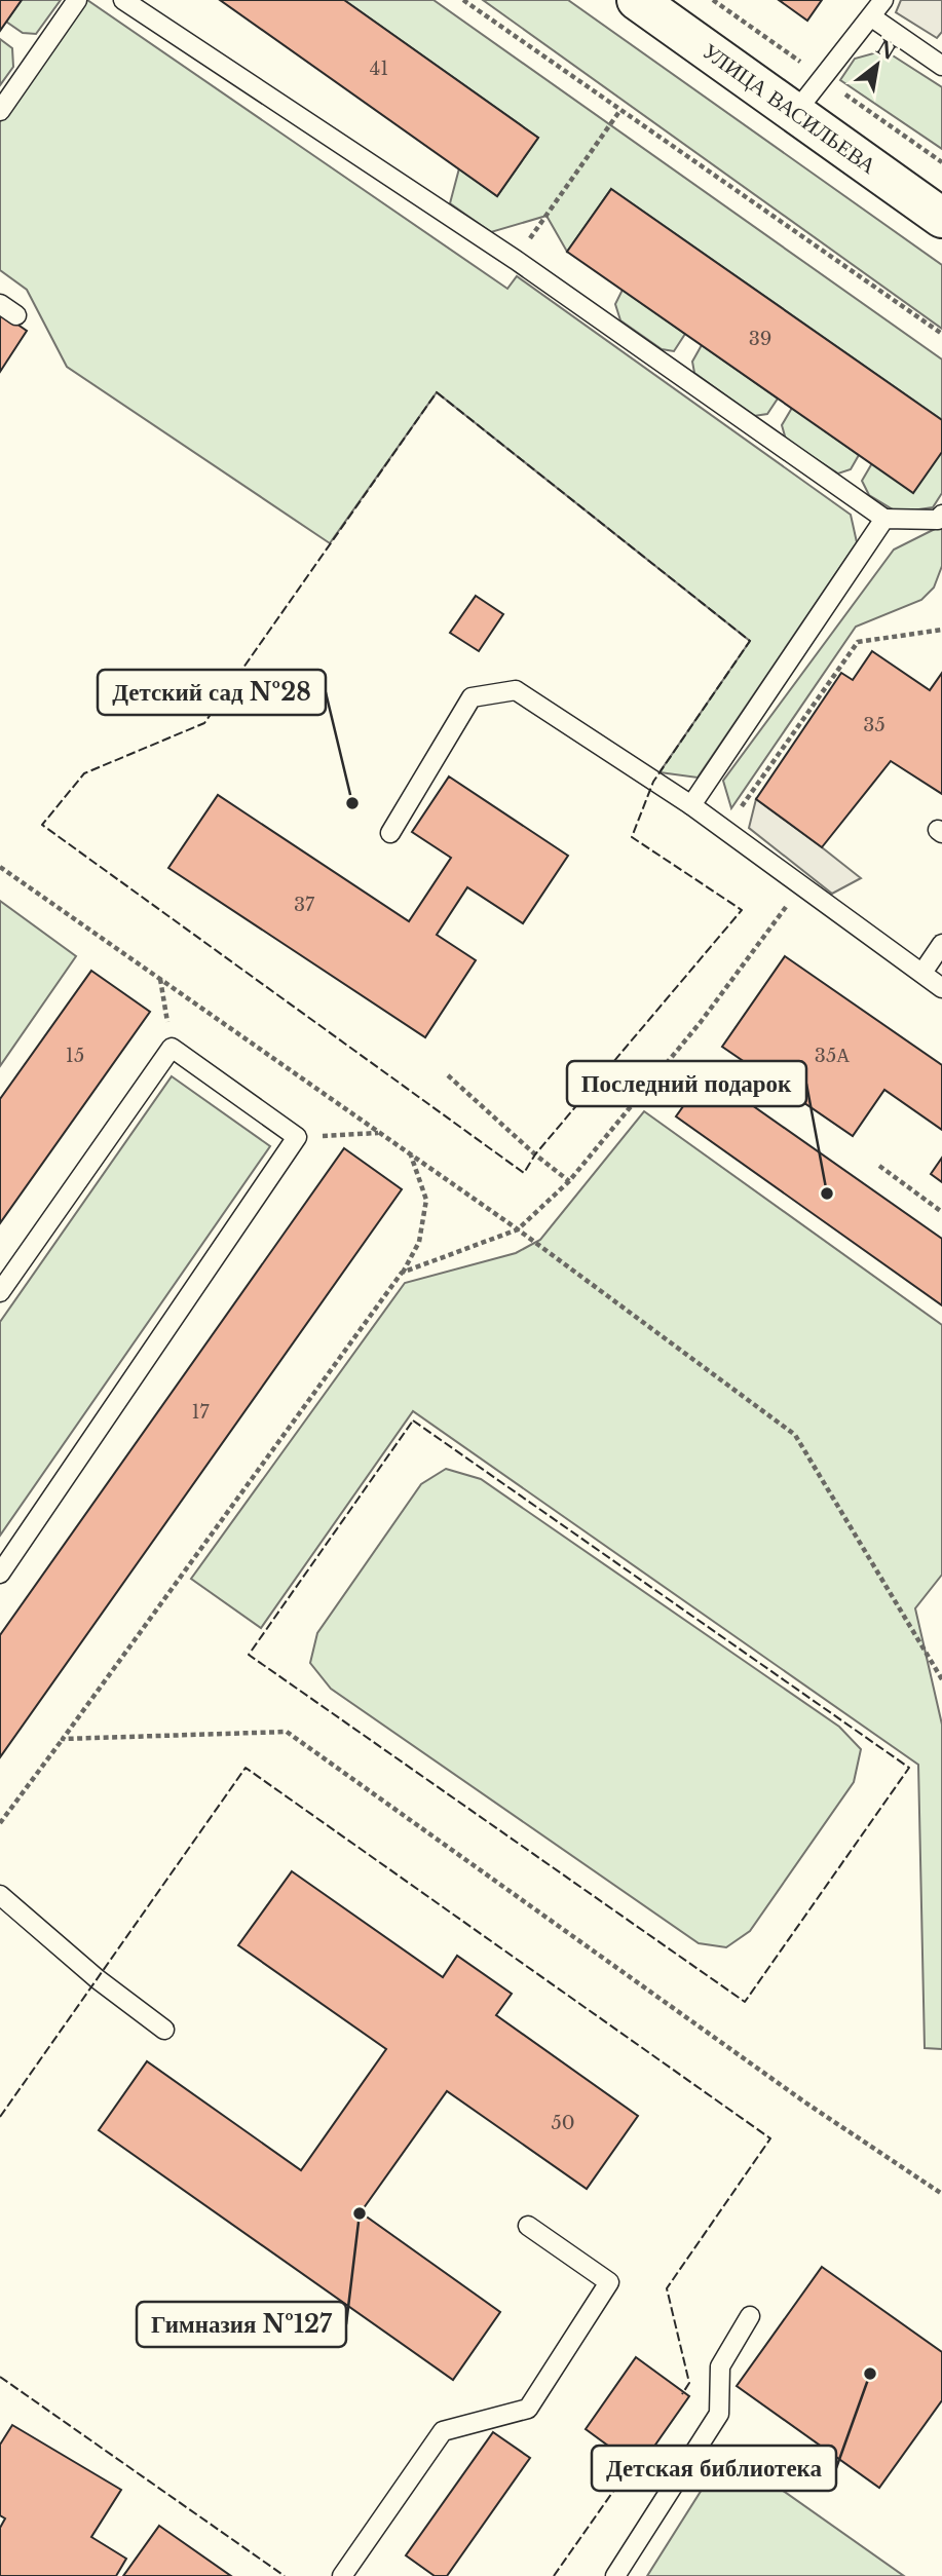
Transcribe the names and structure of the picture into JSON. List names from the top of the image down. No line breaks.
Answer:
{"streets":{"street":["УЛИЦА ВАСИЛЬЕВА"]},"places":["Детский сад №28","Последний подарок","Гимназия №127","Детская библиотека"],"house_numbers":["41","39","35","37","15","35А","17","50"],"north":"top right"}
